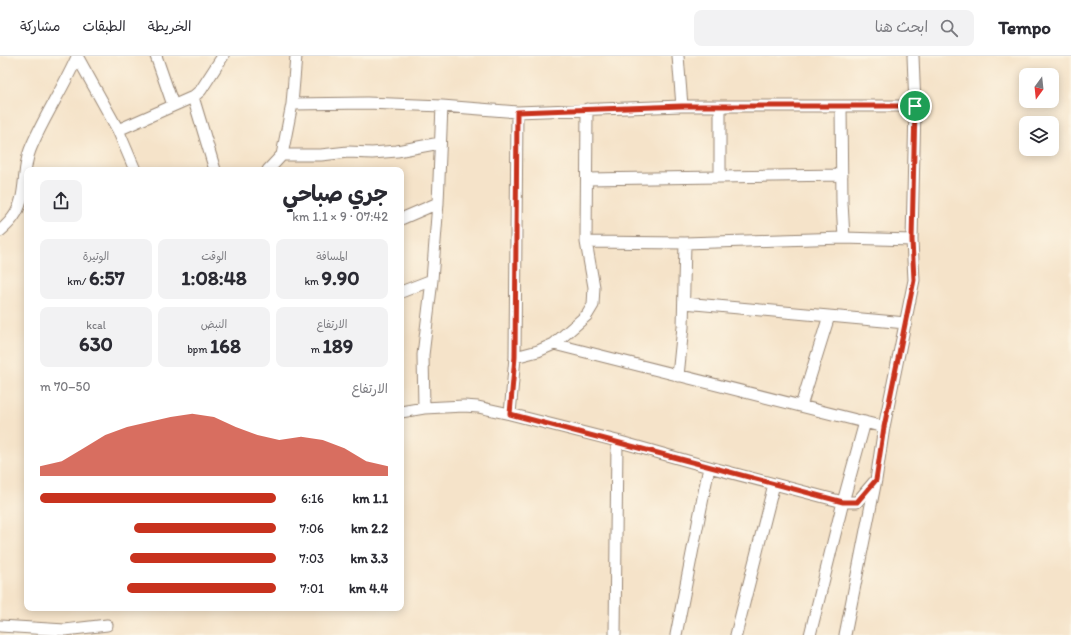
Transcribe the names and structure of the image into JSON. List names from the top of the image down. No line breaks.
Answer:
{"north":"bottom","page":{"header":"Tempo","search":"ابحث هنا","nav":["الخريطة","الطبقات","مشاركة"],"heading":["جري صباحي","07:42 · 9 × 1.1 km"],"stats":[["المسافة","9.90 km"],["الوقت","1:08:48"],["الوتيرة","6:57 /km"],["الارتفاع","189 m"],["النبض","168 bpm"],["kcal","630"]],"chart":["الارتفاع","50–70 m"],"list":[{"name":"1.1 km","note":"6:16"},{"name":"2.2 km","note":"7:06"},{"name":"3.3 km","note":"7:03"},{"name":"4.4 km","note":"7:01"}]}}
